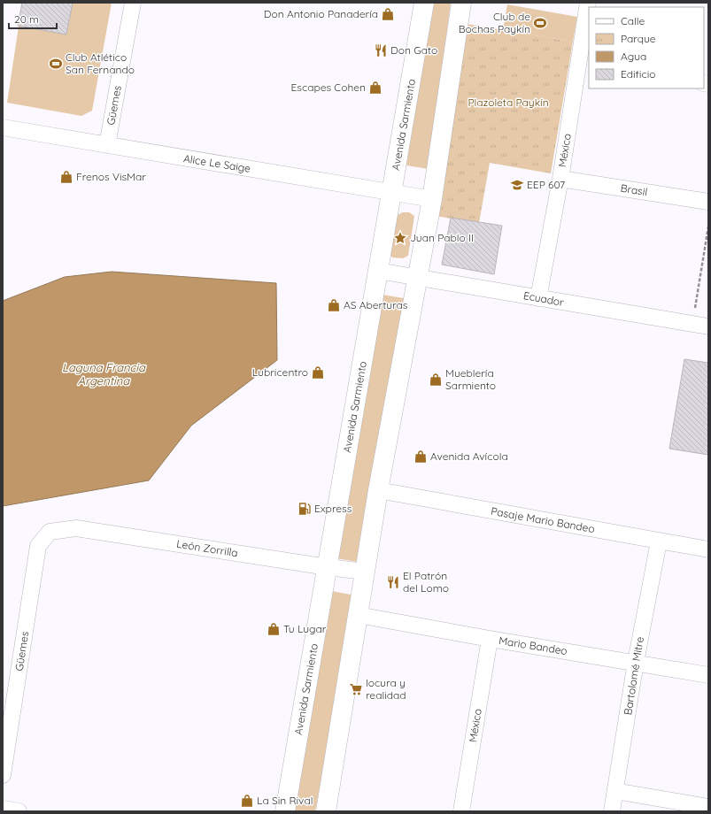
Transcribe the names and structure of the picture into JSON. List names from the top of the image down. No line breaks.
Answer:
{"streets":{"main road":["Avenida Sarmiento"],"street":["Güemes","México","Alice Le Saige","Brasil","Ecuador","Pasaje Mario Bandeo","León Zorrilla","Mario Bandeo","Bartolomé Mitre"]},"crossings":[["Güemes","Alice Le Saige"],["Güemes","León Zorrilla"],["Avenida Sarmiento","Alice Le Saige"],["Avenida Sarmiento","Ecuador"],["Avenida Sarmiento","León Zorrilla"],["México","Brasil"],["México","Ecuador"],["México","Mario Bandeo"],["Pasaje Mario Bandeo","Bartolomé Mitre"],["Mario Bandeo","Bartolomé Mitre"]],"water":["Laguna Francia Argentina"],"parks":["Plazoleta Paykín"],"places":{"shop":["Don Antonio Panadería","Escapes Cohen","Frenos VisMar","AS Aberturas","Lubricentro","Mueblería Sarmiento","Avenida Avícola","Tu Lugar","La Sin Rival"],"sports":["Club de Bochas Paykín","Club Atlético San Fernando"],"restaurant":["Don Gato","El Patrón del Lomo"],"school or university":["EEP 607"],"place":["Juan Pablo II"],"fuel station":["Express"],"supermarket":["locura y realidad"]},"legend":["Calle","Parque","Agua","Edificio"],"scale_bar":"20 m"}
